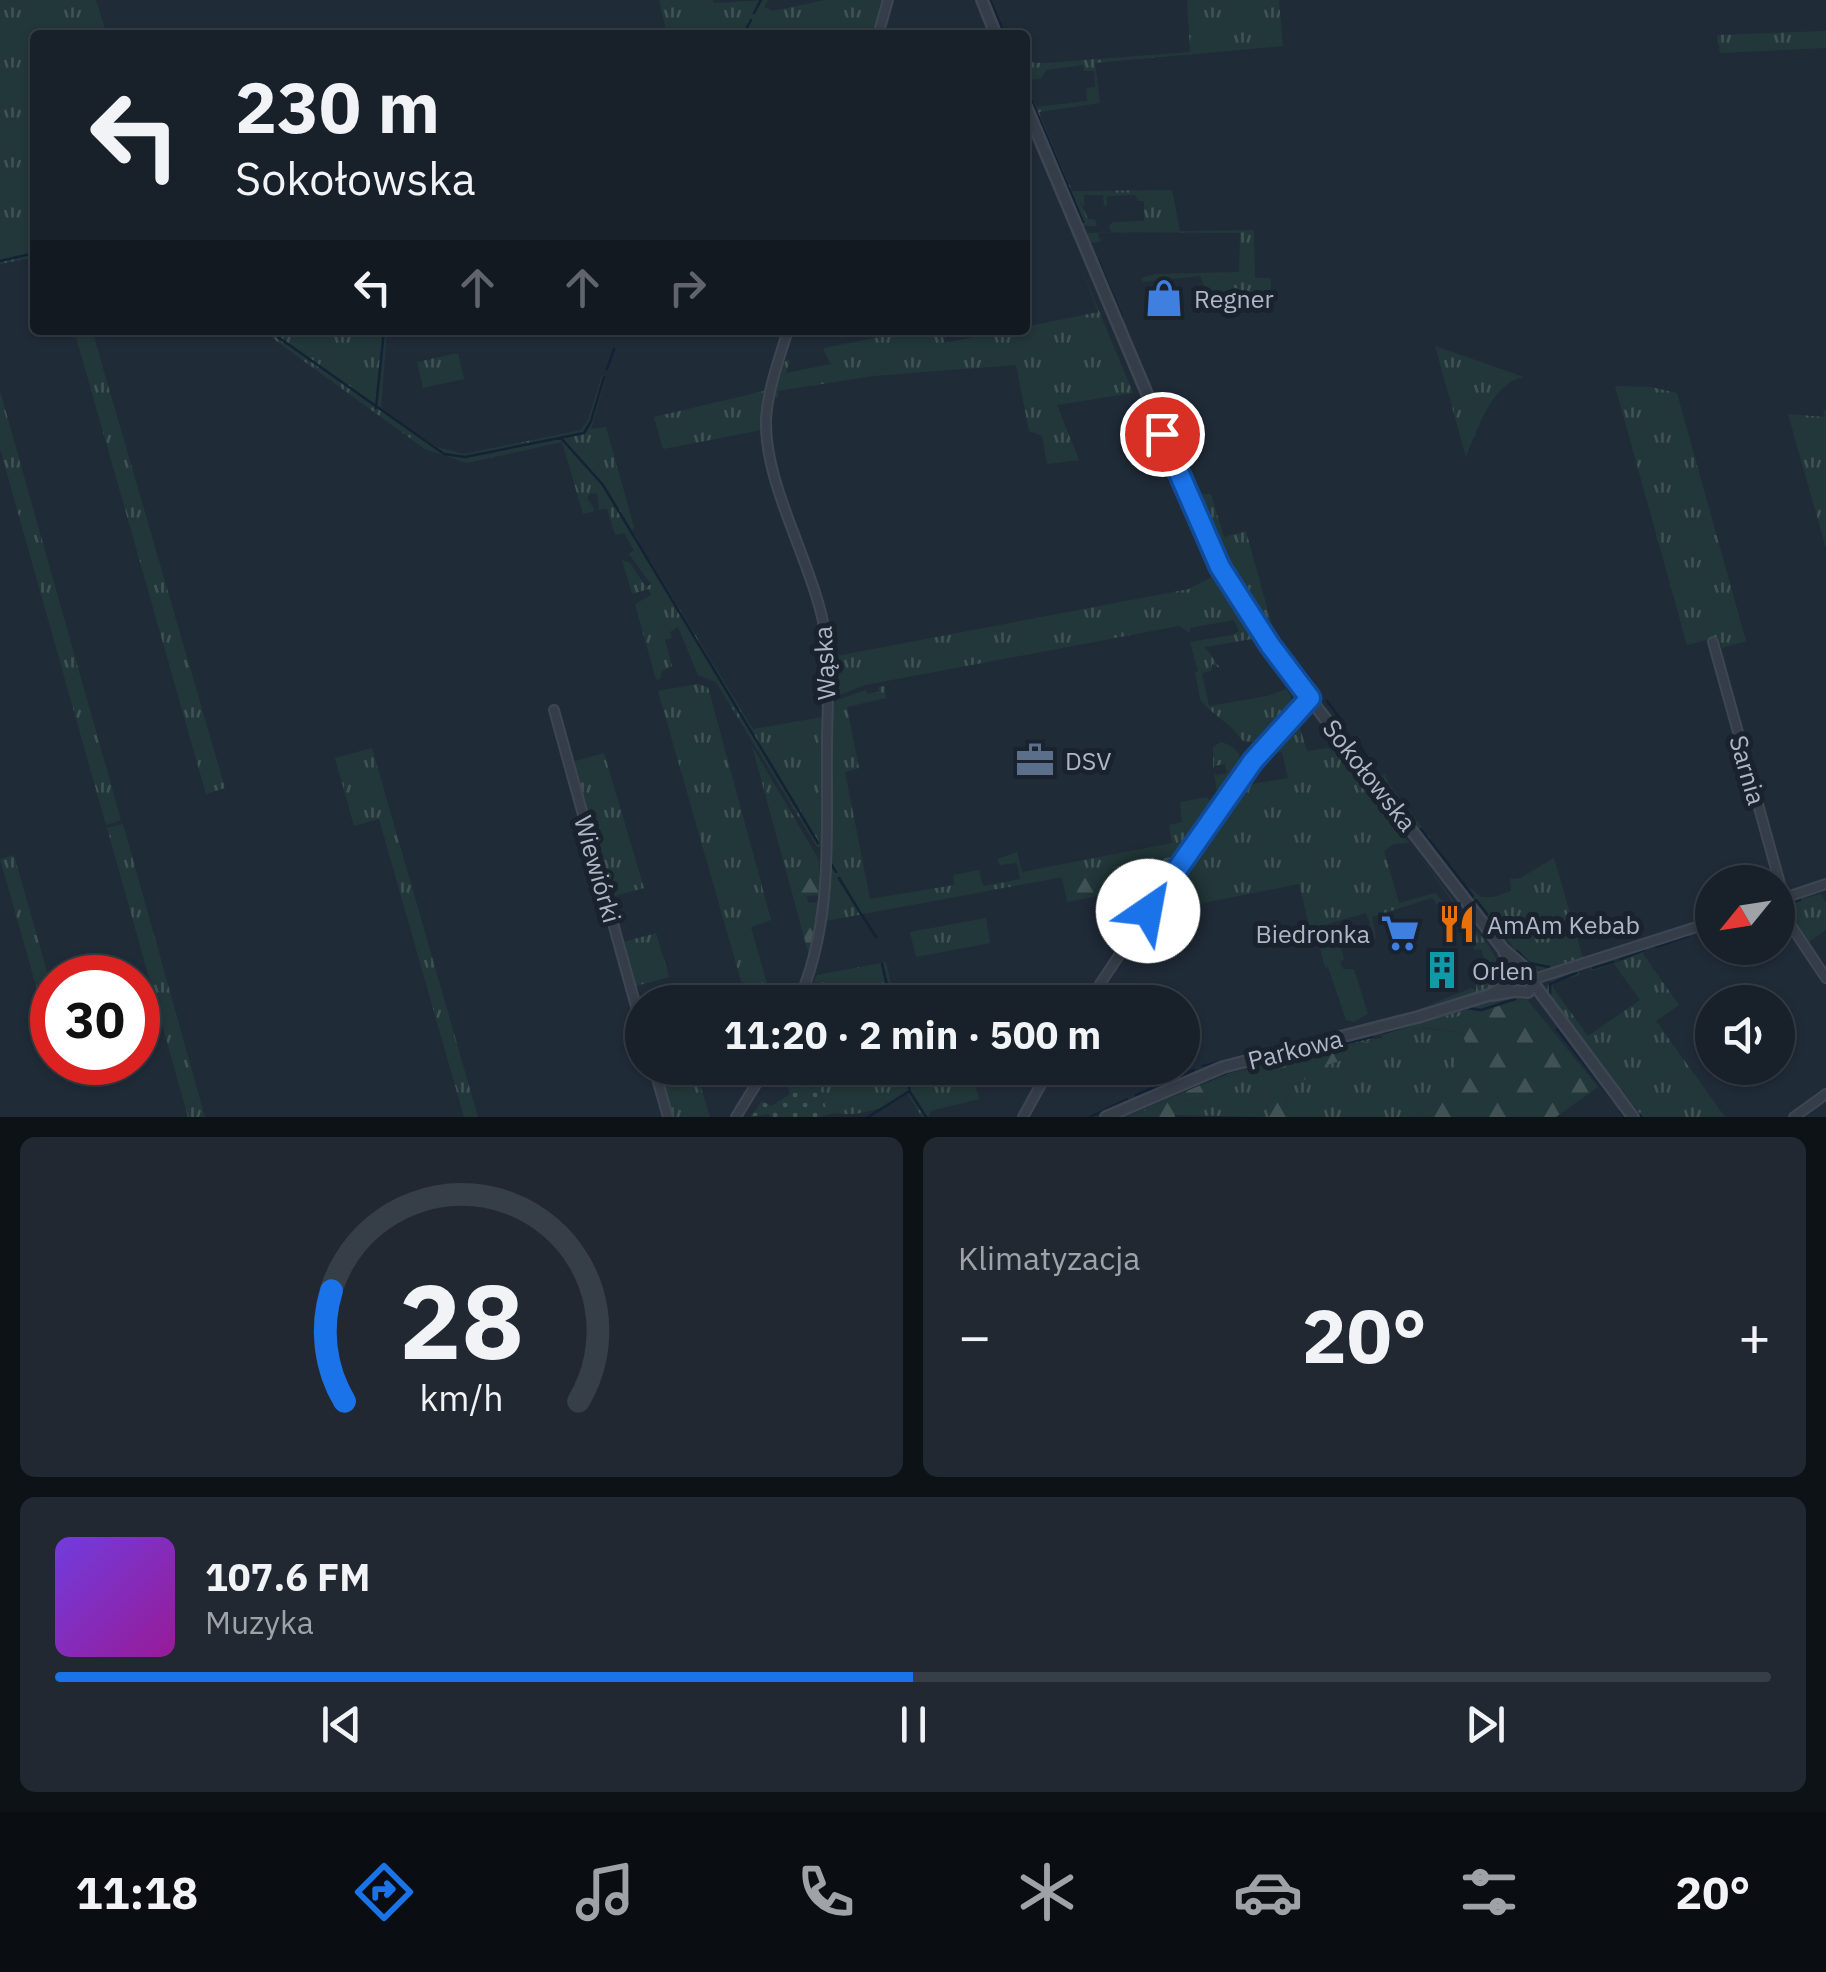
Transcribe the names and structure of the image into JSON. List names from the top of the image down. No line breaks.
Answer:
{"streets":{"street":["Wąska","Sarnia","Sokołowska","Wiewiórki","Parkowa"]},"crossings":[["Sokołowska","Parkowa"]],"places":{"shop":["Regner"],"office":["DSV"],"restaurant":["AmAm Kebab"],"supermarket":["Biedronka"],"building":["Orlen"]},"north":"bottom left","page":{"turn":["230 m","Sokołowska"],"limit":"30","trip":"11:20 · 2 min · 500 m","tile":"Klimatyzacja","heat":["−","20°","+"],"song":["107.6 FM","Muzyka"],"tabs":["11:18","20°"],"gauge":["28","km/h"]}}
